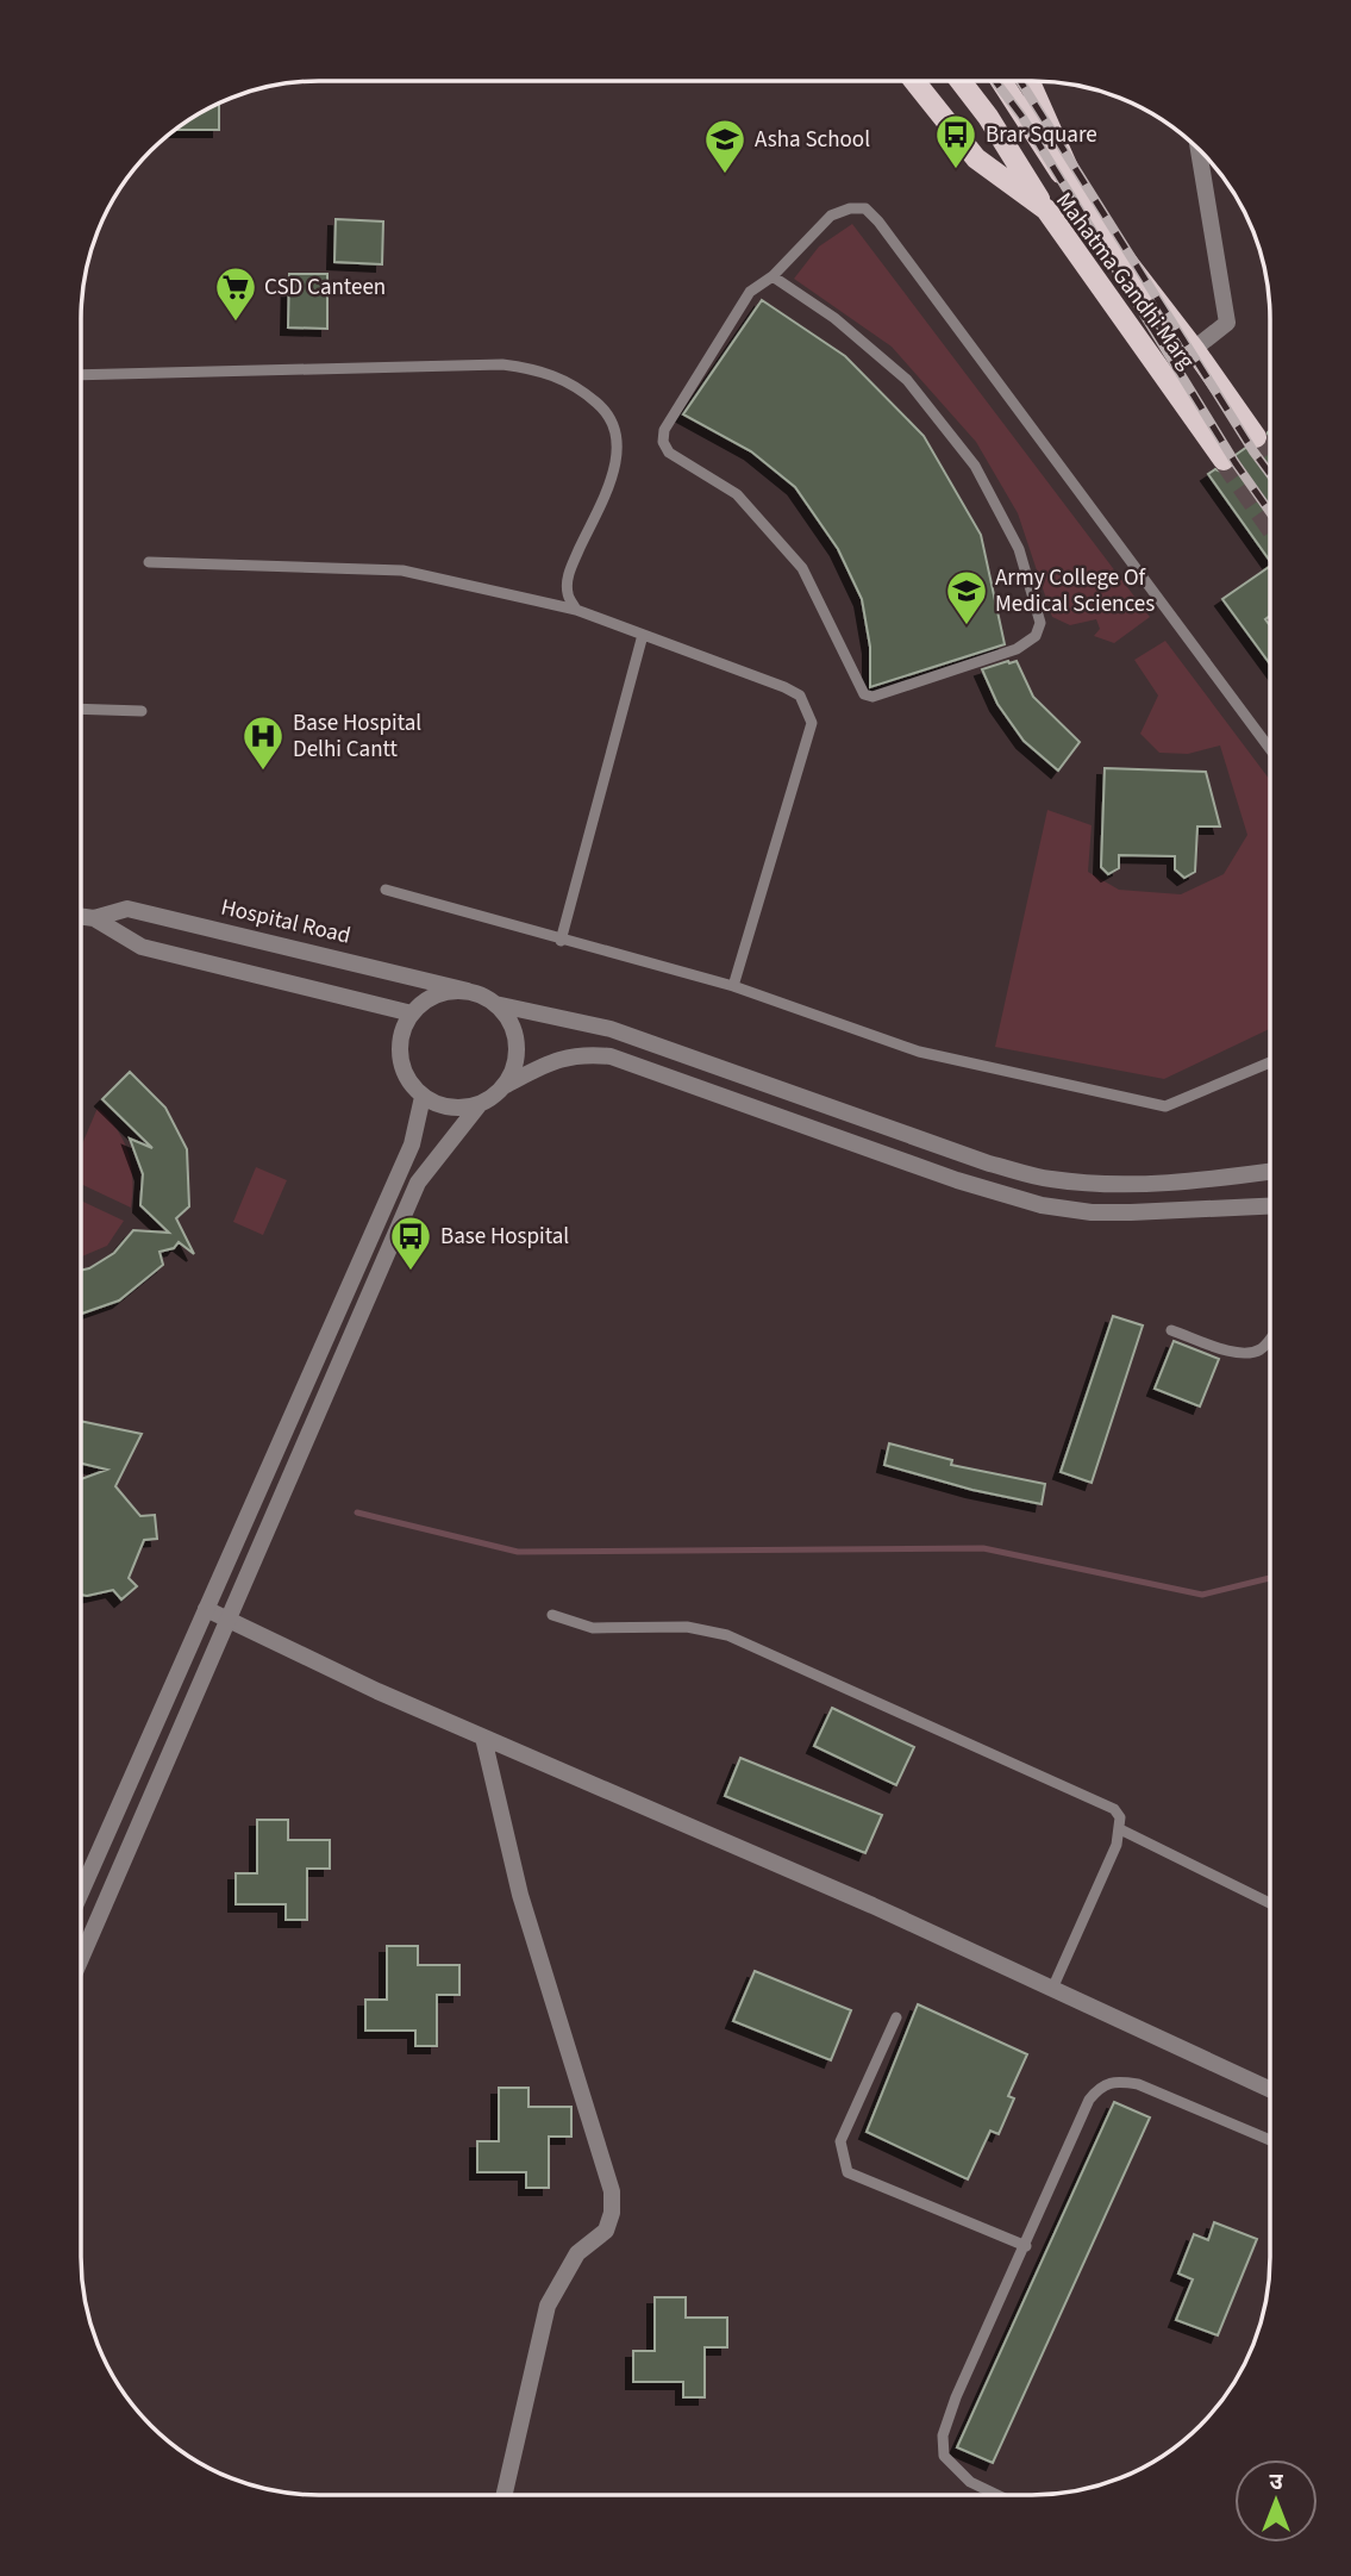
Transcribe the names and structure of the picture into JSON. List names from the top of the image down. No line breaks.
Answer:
{"streets":{"main road":["Mahatma Gandhi Marg"],"street":["Hospital Road"]},"places":{"bus stop":["Brar Square","Base Hospital"],"school or university":["Asha School","Army College Of Medical Sciences"],"supermarket":["CSD Canteen"],"hospital":["Base Hospital Delhi Cantt"]},"north":"top"}
